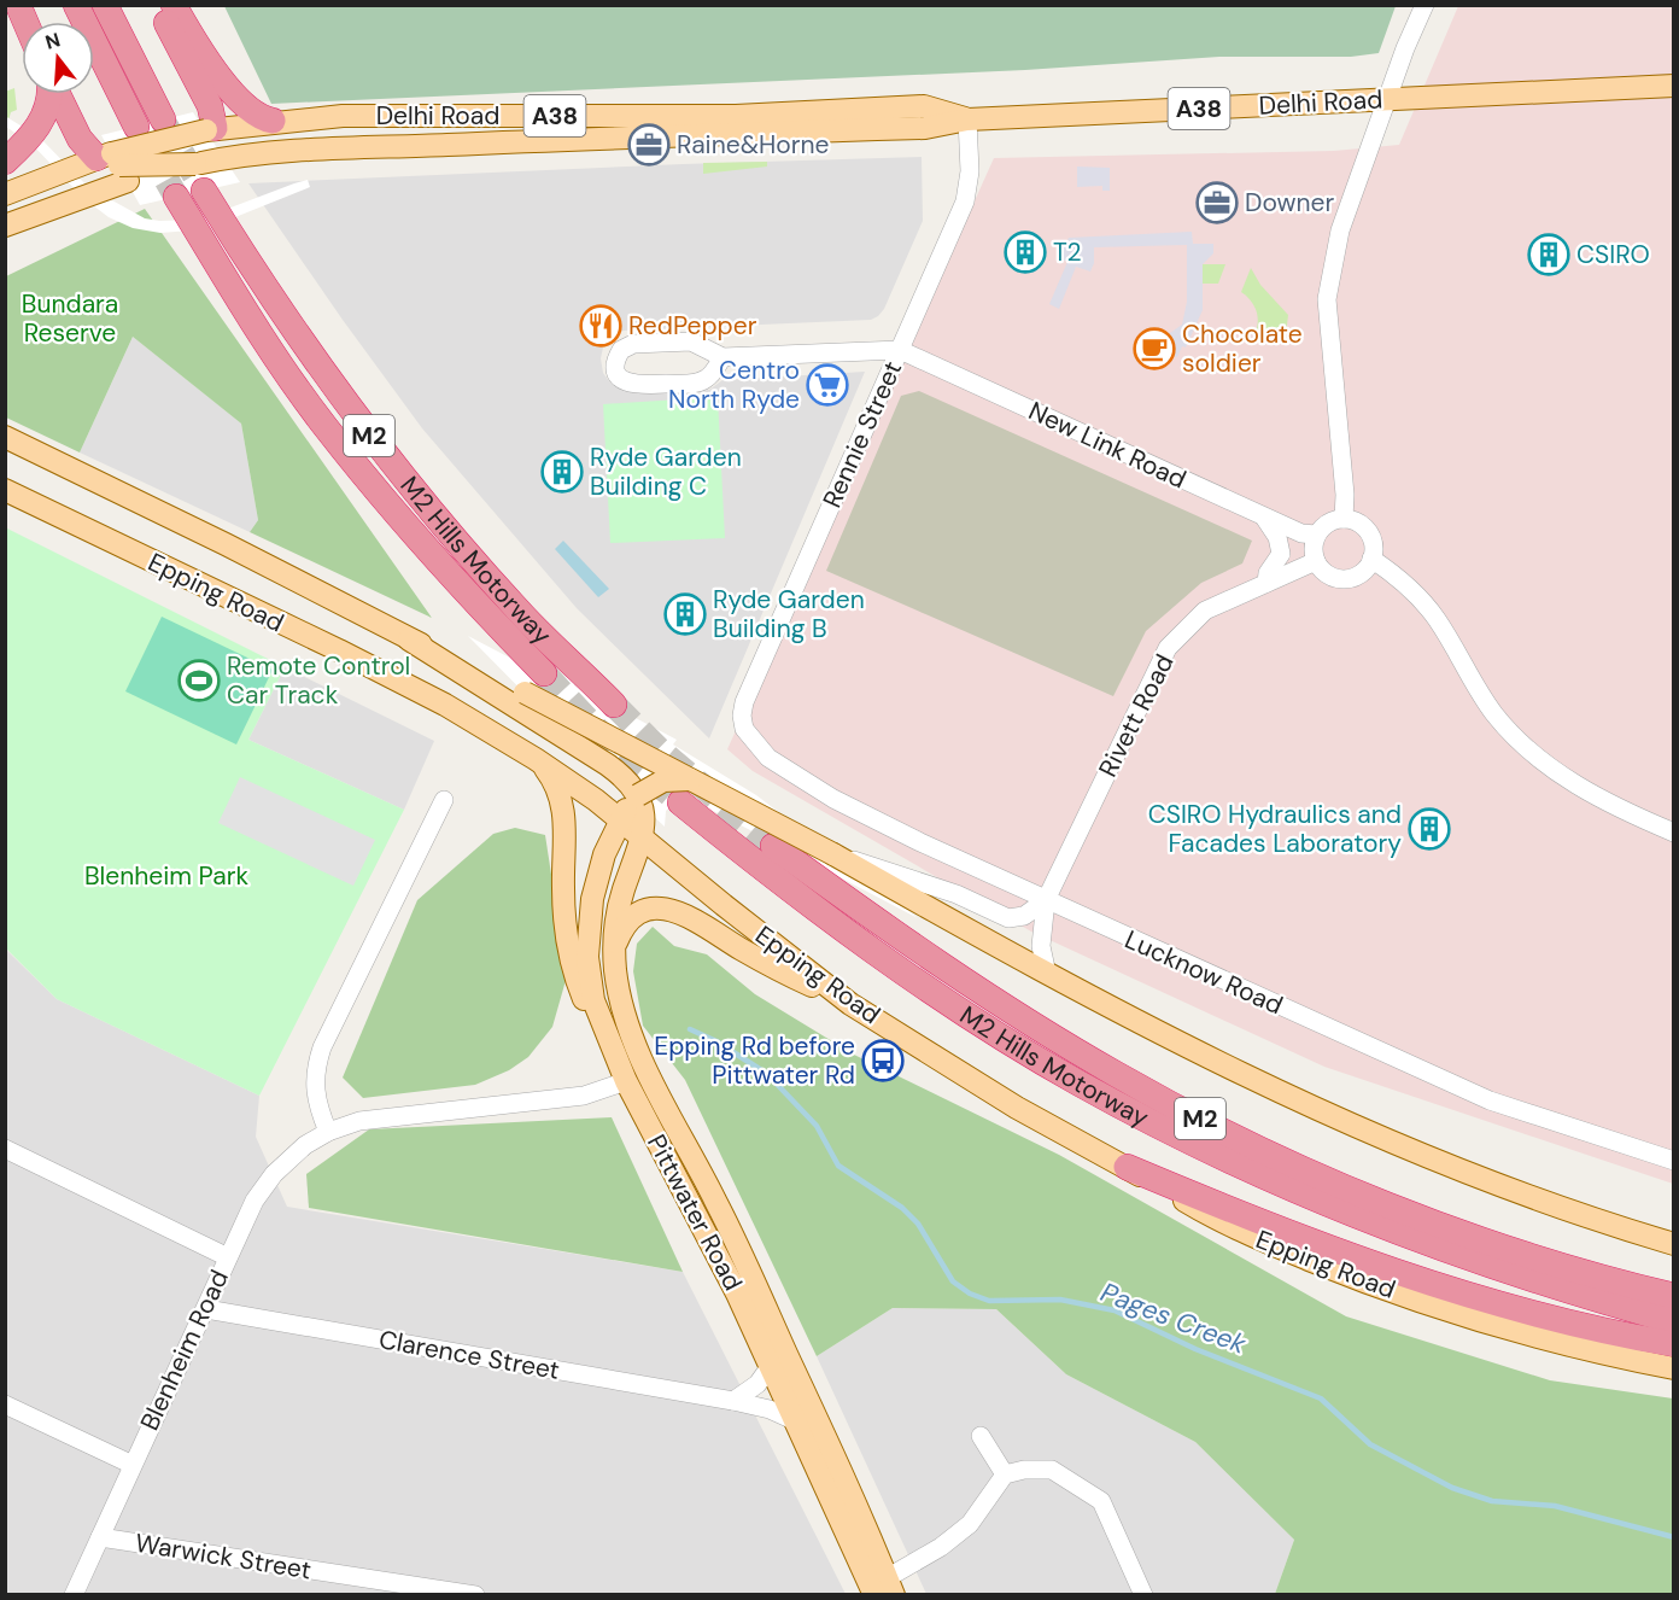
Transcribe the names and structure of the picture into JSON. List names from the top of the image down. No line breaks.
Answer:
{"streets":{"highway":["M2","M2 Hills Motorway"],"main road":["Delhi Road","A38","Epping Road","Pittwater Road","Blenheim Road"],"street":["Rennie Street","New Link Road","Rivett Road","Lucknow Road","Clarence Street","Warwick Street"]},"crossings":[["Delhi Road","Rennie Street"],["Rennie Street","New Link Road"],["Rennie Street","Lucknow Road"],["New Link Road","Rivett Road"],["M2 Hills Motorway","Epping Road"],["Epping Road","Rivett Road"],["Epping Road","Pittwater Road"],["Rivett Road","Lucknow Road"],["Pittwater Road","Blenheim Road"],["Pittwater Road","Clarence Street"],["Blenheim Road","Clarence Street"],["Blenheim Road","Warwick Street"]],"water":["Pages Creek"],"parks":["Bundara Reserve","Blenheim Park"],"places":{"office":["Raine&Horne","Downer"],"building":["T2","CSIRO","Ryde Garden Building C","Ryde Garden Building B","CSIRO Hydraulics and Facades Laboratory"],"restaurant":["RedPepper"],"cafe":["Chocolate soldier"],"supermarket":["Centro North Ryde"],"sports":["Remote Control Car Track"],"bus stop":["Epping Rd before Pittwater Rd"]},"north":"top"}
